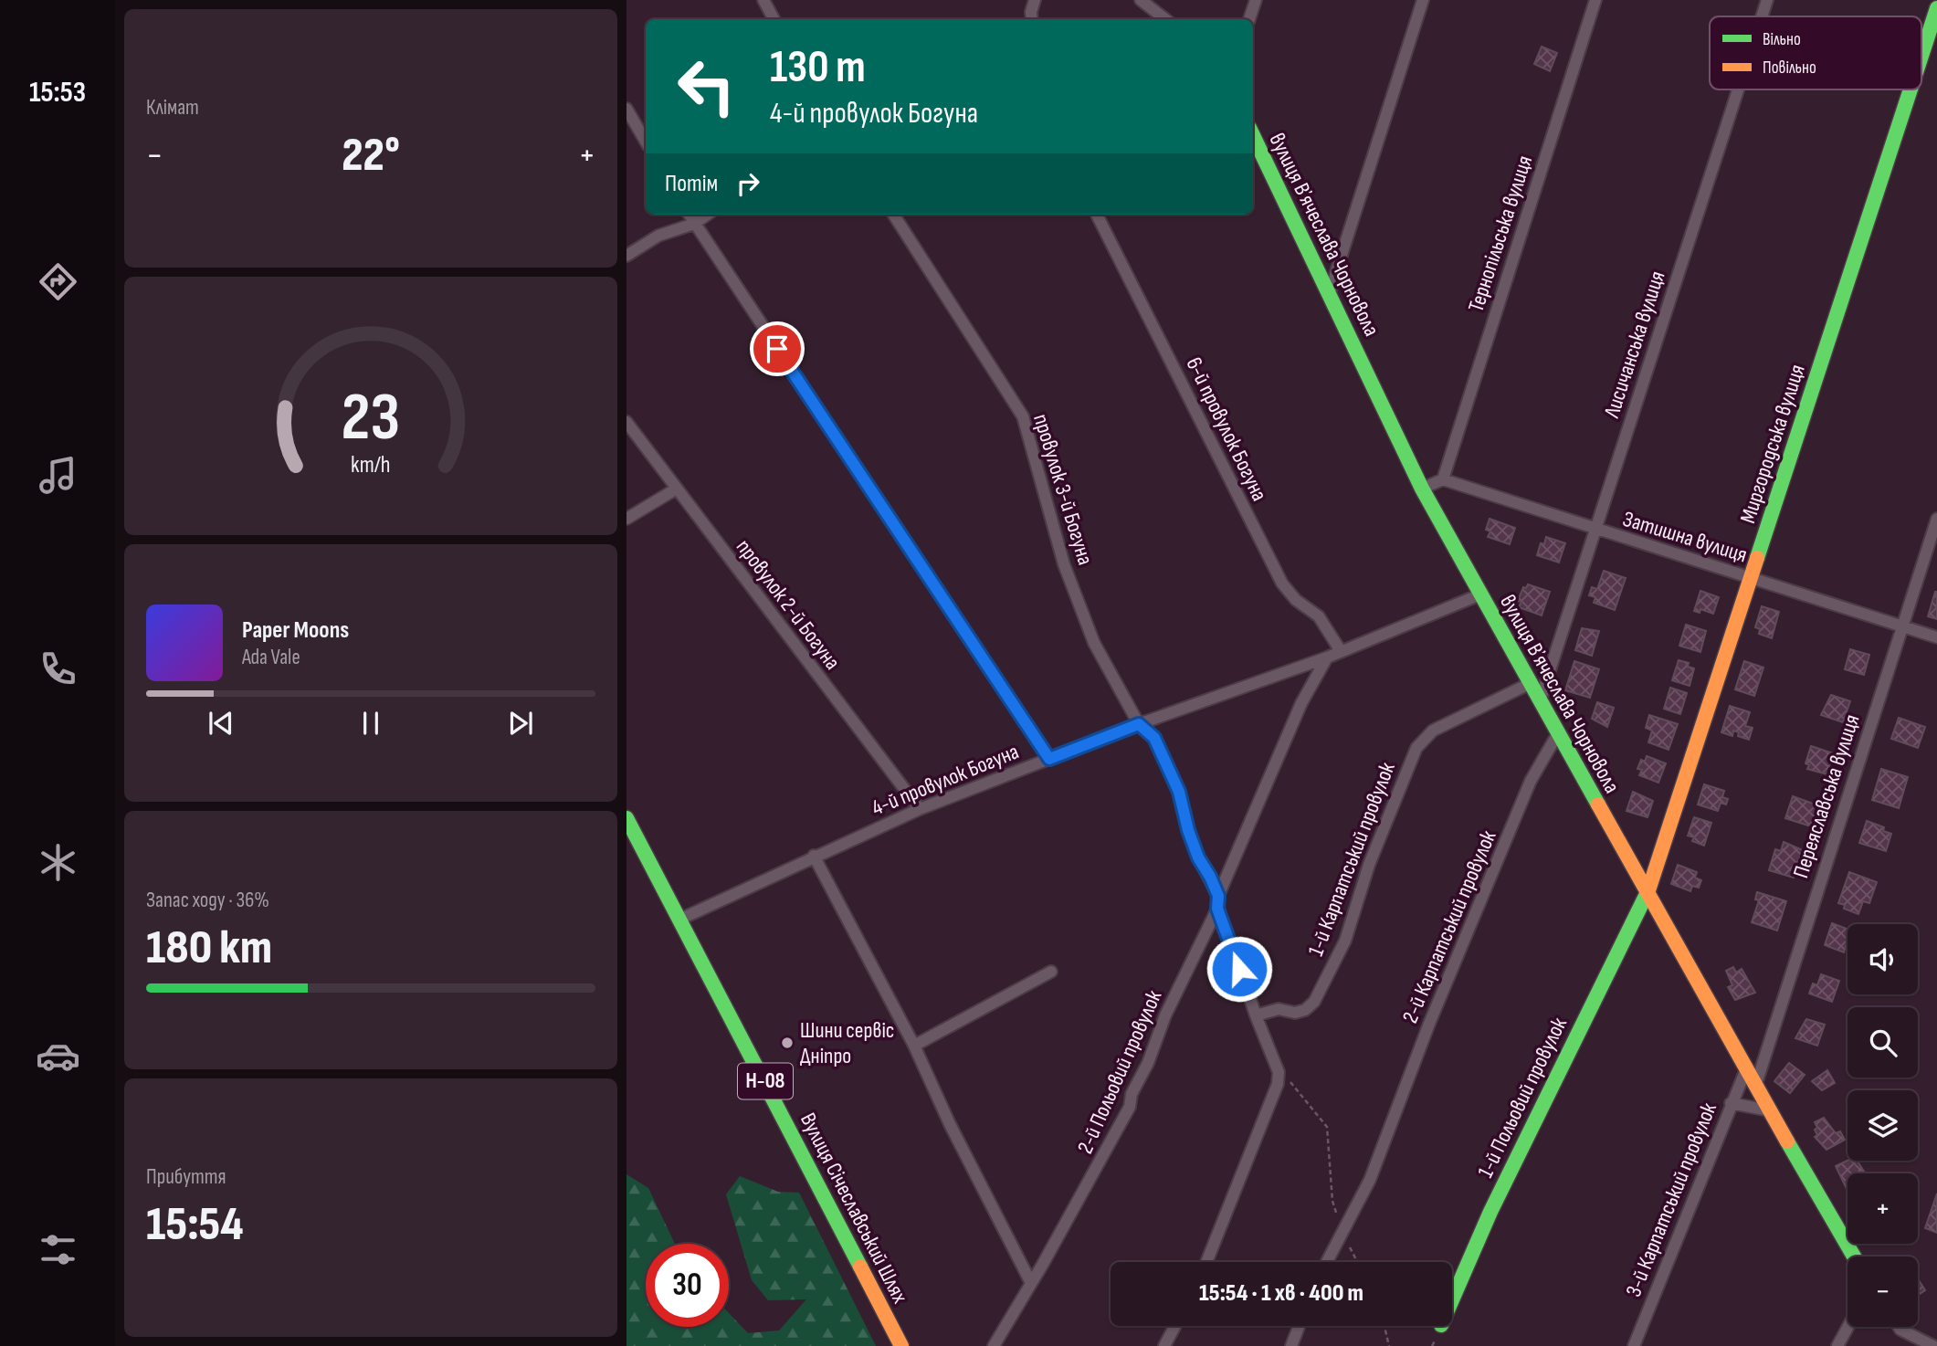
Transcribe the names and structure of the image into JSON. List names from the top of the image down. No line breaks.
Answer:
{"streets":{"street":["Тернопільська вулиця","вулиця Вʼячеслава Чорновола","Лисичанська вулиця","6-й провулок Богуна","Миргородська вулиця","провулок 3-й Богуна","Затишна вулиця","провулок 2-й Богуна","4-й провулок Богуна","Переяславська вулиця","1-й Карпатський провулок","2-й Карпатський провулок","2-й Польовий провулок","Н-08","1-й Польовий провулок","3-й Карпатський провулок","Вулиця Січеславський Шлях"]},"crossings":[["Тернопільська вулиця","Затишна вулиця"],["вулиця Вʼячеслава Чорновола","Лисичанська вулиця"],["вулиця Вʼячеслава Чорновола","Миргородська вулиця"],["вулиця Вʼячеслава Чорновола","4-й провулок Богуна"],["вулиця Вʼячеслава Чорновола","Переяславська вулиця"],["вулиця Вʼячеслава Чорновола","1-й Карпатський провулок"],["вулиця Вʼячеслава Чорновола","2-й Карпатський провулок"],["вулиця Вʼячеслава Чорновола","1-й Польовий провулок"],["вулиця Вʼячеслава Чорновола","3-й Карпатський провулок"],["Лисичанська вулиця","Затишна вулиця"],["6-й провулок Богуна","4-й провулок Богуна"],["Миргородська вулиця","Затишна вулиця"],["Миргородська вулиця","1-й Польовий провулок"],["провулок 3-й Богуна","4-й провулок Богуна"],["Затишна вулиця","Переяславська вулиця"],["провулок 2-й Богуна","4-й провулок Богуна"],["4-й провулок Богуна","Вулиця Січеславський Шлях"]],"places":["Шини сервіс Дніпро"],"legend":["Вільно","Повільно"],"page":{"tabs":"15:53","tile":["Клімат",["Запас ходу · 36%","180 km"],["Прибуття","15:54"]],"turn":["130 m","4-й провулок Богуна"],"heat":["−","22°","+"],"then":"Потім","song":["Paper Moons","Ada Vale"],"map_buttons":["+","−"],"limit":"30","trip":"15:54 · 1 хв · 400 m","gauge":["23","km/h"]}}
